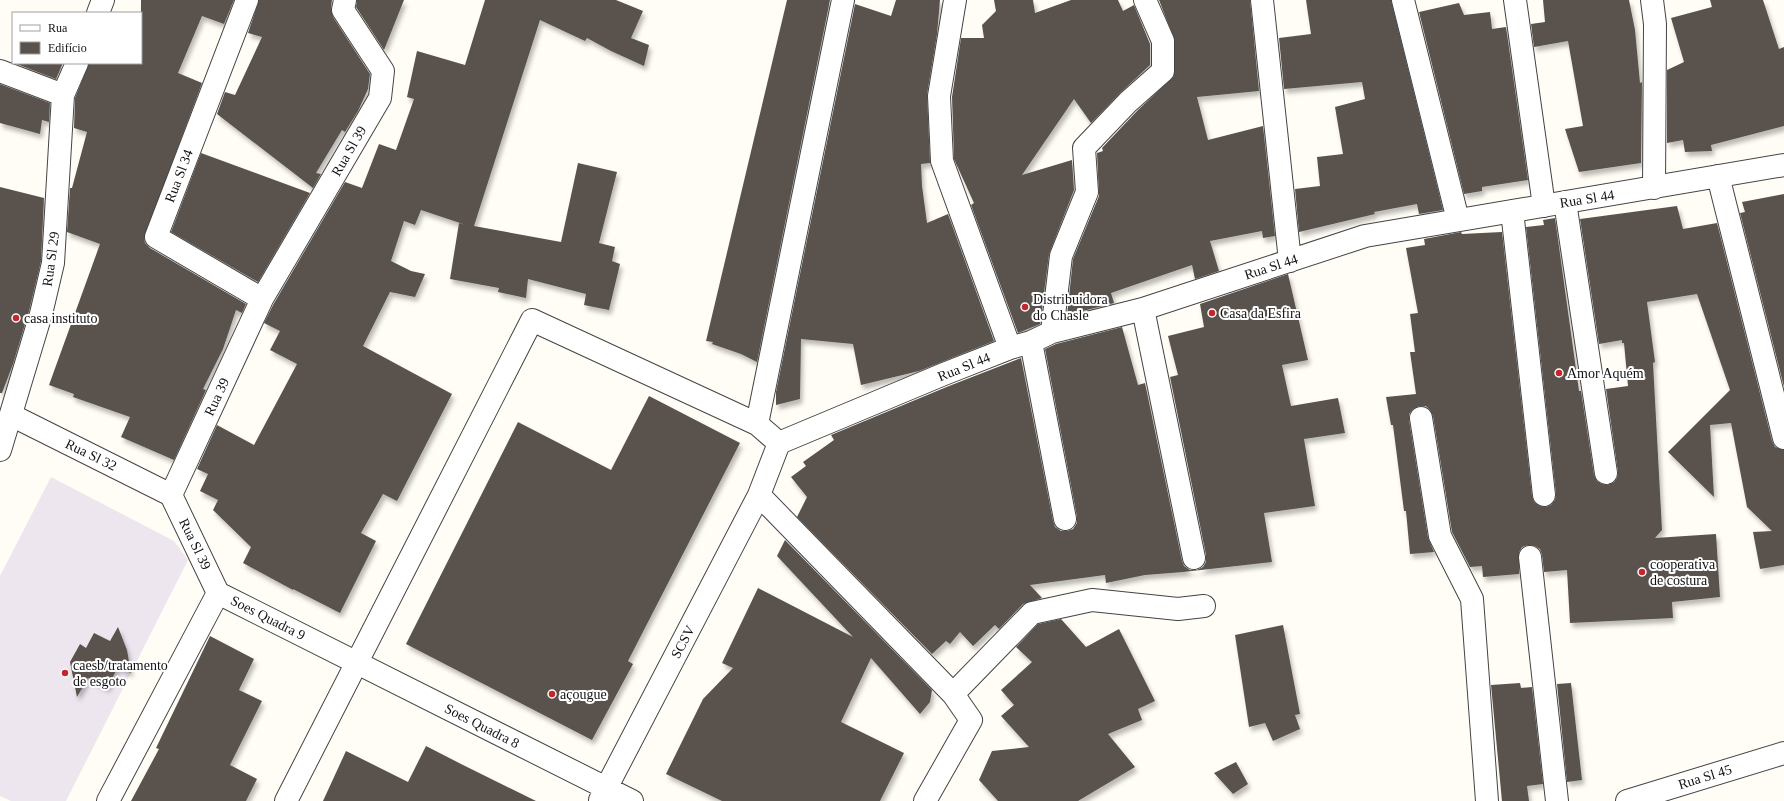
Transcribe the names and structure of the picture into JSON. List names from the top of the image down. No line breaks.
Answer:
{"streets":{"street":["Rua Sl 39","Rua Sl 34","Rua Sl 44","Rua Sl 29","Rua 39","Rua Sl 32","Soes Quadra 9","SCSV","Soes Quadra 8","Rua Sl 45"]},"crossings":[["Rua Sl 39","Rua Sl 34"],["Rua Sl 39","Rua 39"],["Rua Sl 39","Rua Sl 32"],["Rua Sl 39","Soes Quadra 9"],["Rua Sl 34","Rua 39"],["Rua Sl 44","SCSV"],["Rua Sl 29","Rua Sl 32"],["Rua 39","Rua Sl 32"],["Soes Quadra 9","Soes Quadra 8"],["SCSV","Soes Quadra 8"]],"places":["Distribuidora do Chasle","Casa da Esfira","casa instituto","Amor Aquém","cooperativa de costura","caesb/tratamento de esgoto","açougue"],"legend":["Rua","Edifício"]}
